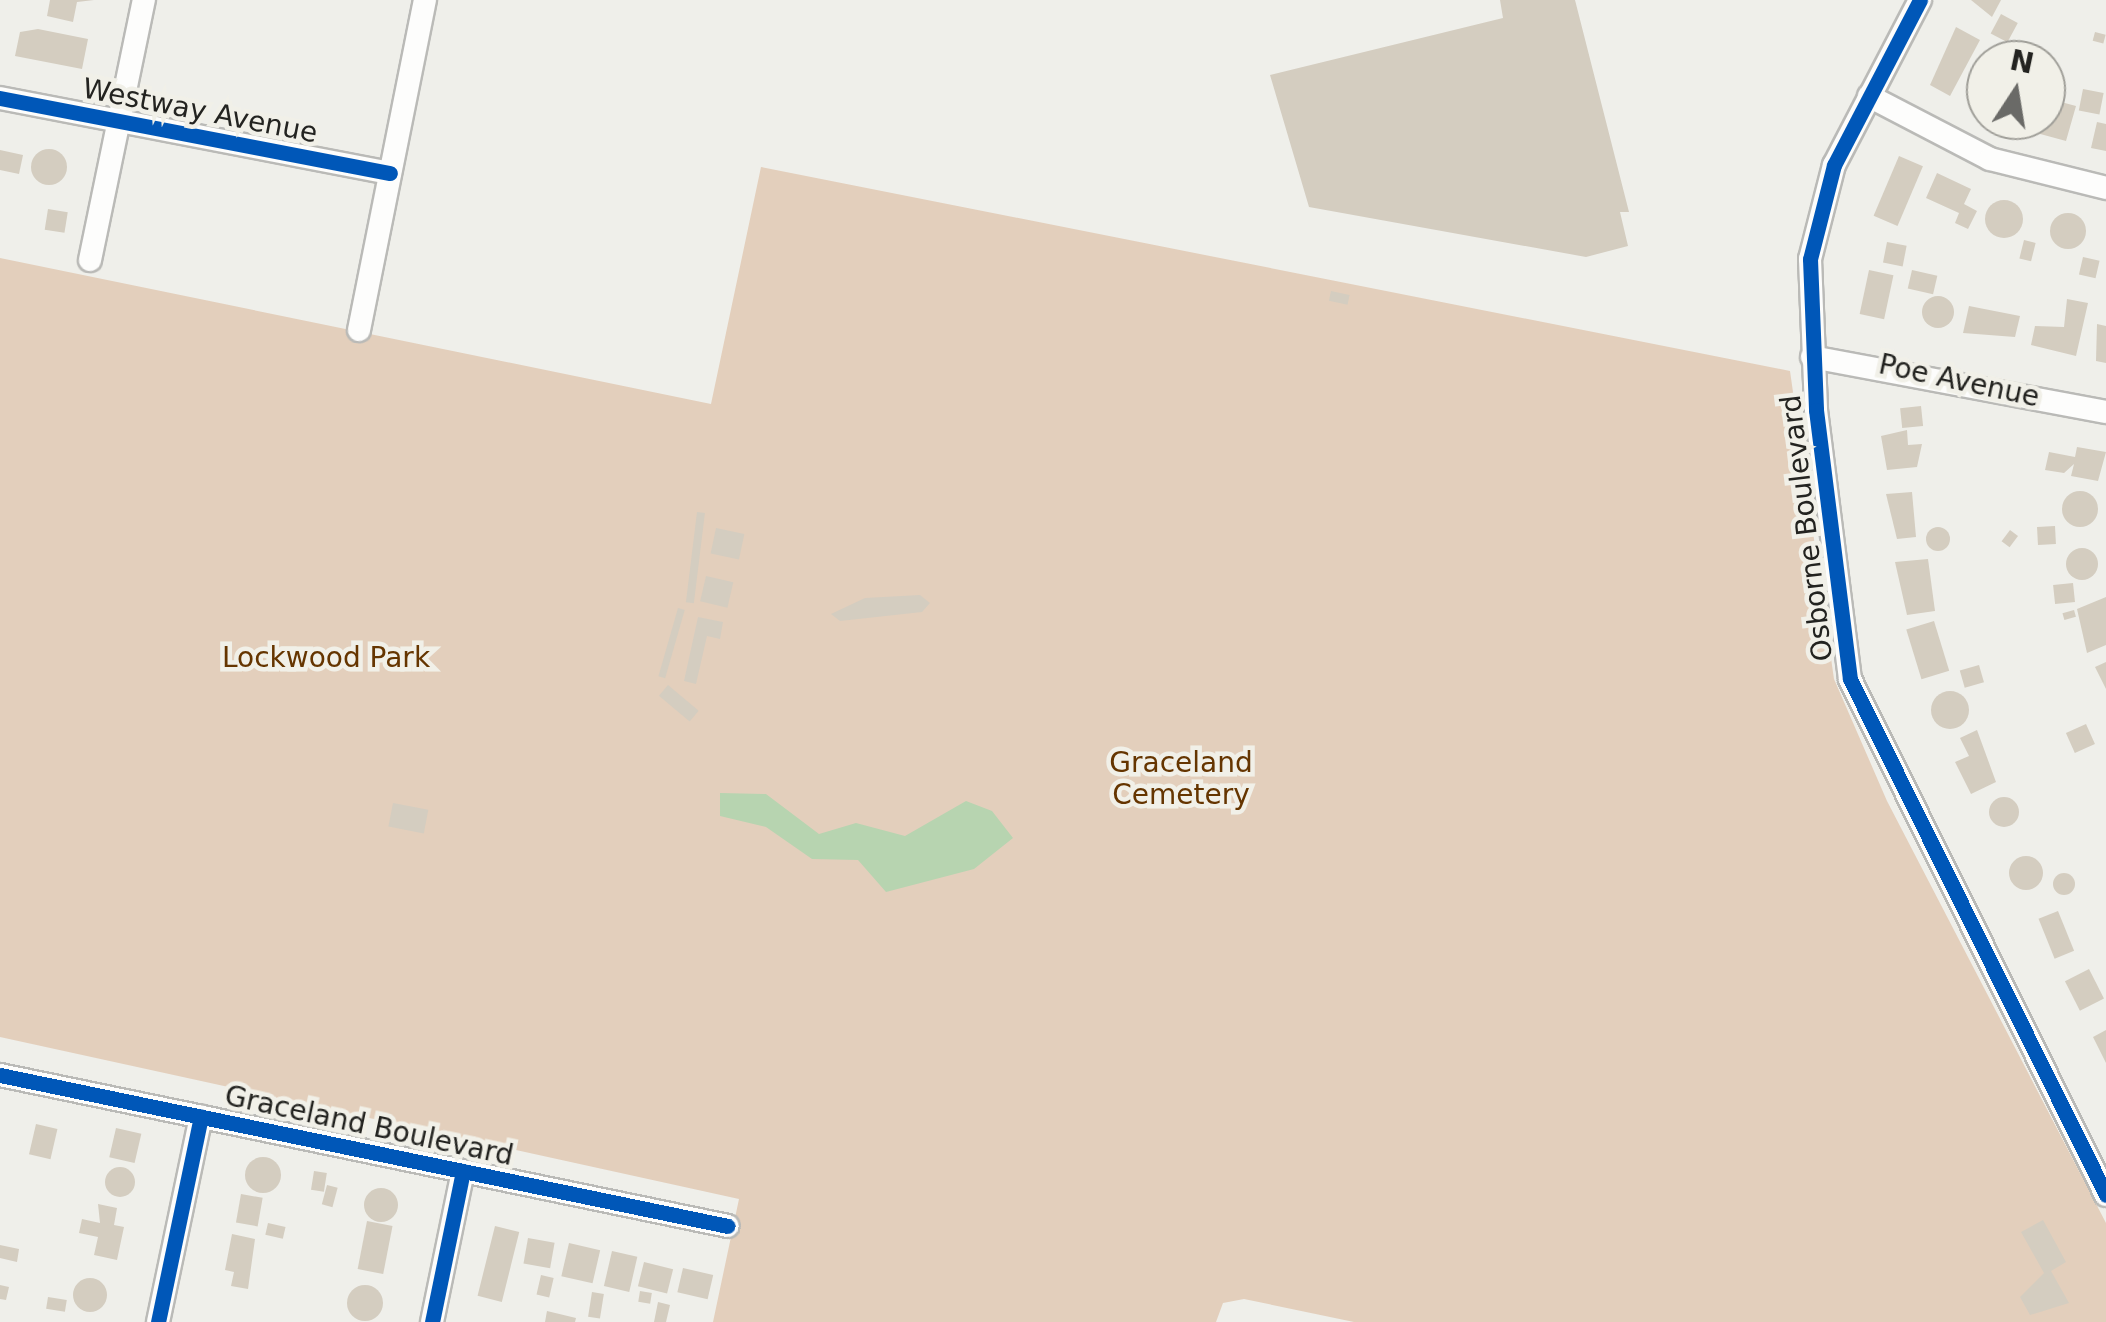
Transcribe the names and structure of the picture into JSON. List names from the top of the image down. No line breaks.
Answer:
{"streets":{"street":["Westway Avenue","Poe Avenue","Osborne Boulevard","Graceland Boulevard"]},"crossings":[["Poe Avenue","Osborne Boulevard"]],"parks":["Lockwood Park","Graceland Cemetery"],"north":"top"}
